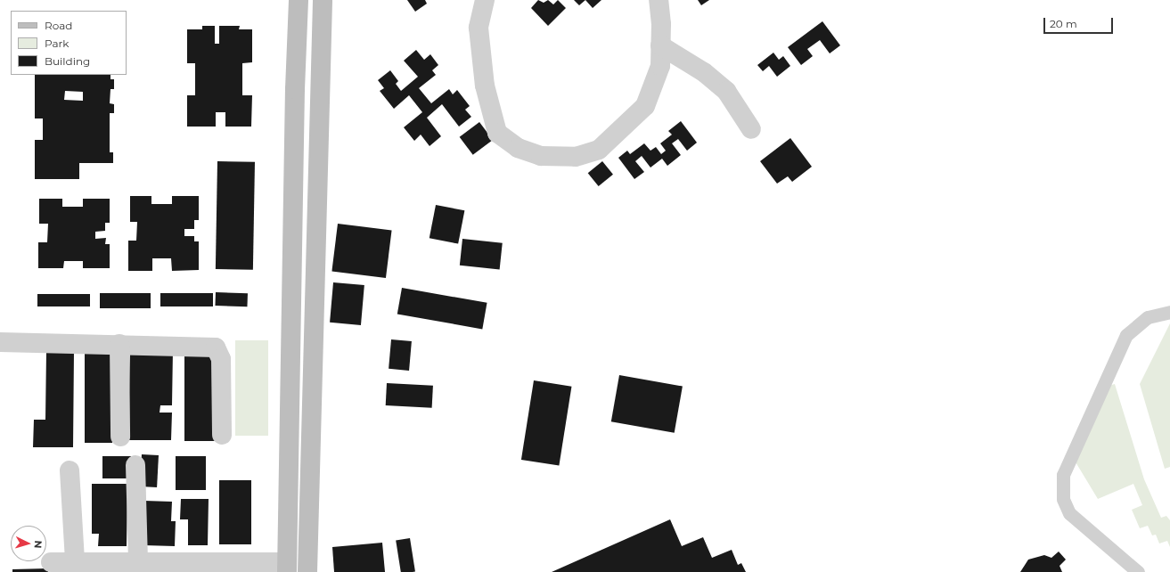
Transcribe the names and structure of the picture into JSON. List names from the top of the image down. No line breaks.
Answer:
{"legend":["Road","Park","Building"],"scale_bar":"20 m","north":"right"}
